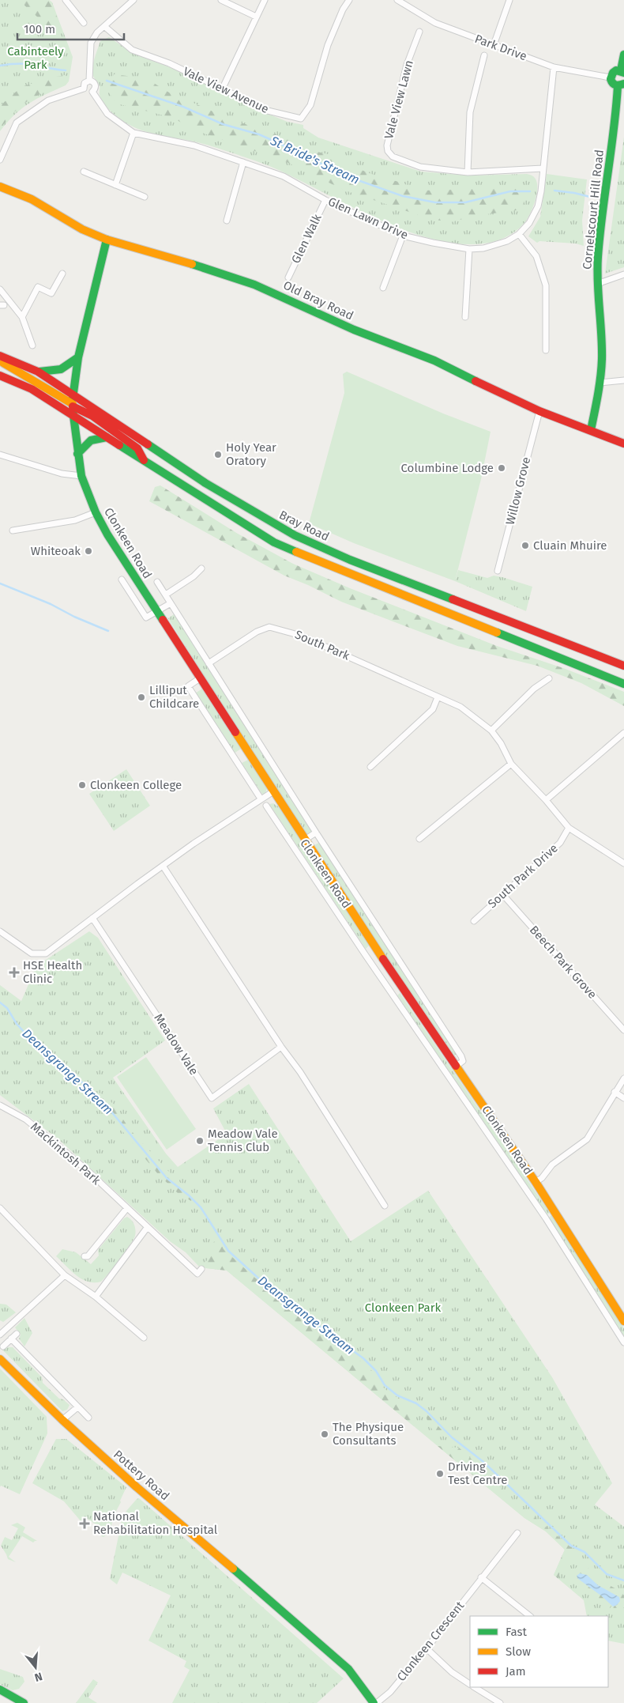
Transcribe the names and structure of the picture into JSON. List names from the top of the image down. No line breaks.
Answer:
{"streets":{"main road":["Cornelscourt Hill Road","Old Bray Road","Bray Road","Clonkeen Road","Pottery Road"],"street":["Park Drive","Vale View Avenue","Vale View Lawn","Glen Lawn Drive","Glen Walk","Willow Grove","South Park","South Park Drive","Beech Park Grove","Meadow Vale","Mackintosh Park","Clonkeen Crescent"]},"crossings":[["Park Drive","Cornelscourt Hill Road"],["Park Drive","Glen Lawn Drive"],["Vale View Lawn","Glen Lawn Drive"],["Cornelscourt Hill Road","Old Bray Road"],["Glen Lawn Drive","Glen Walk"],["Old Bray Road","Willow Grove"],["Old Bray Road","Clonkeen Road"],["Bray Road","Clonkeen Road"],["Clonkeen Road","South Park"],["South Park","South Park Drive"],["South Park Drive","Beech Park Grove"]],"water":["St Bride's Stream","Deansgrange Stream"],"parks":["Cabinteely Park","Clonkeen Park"],"places":{"other":["Holy Year Oratory","Columbine Lodge","Cluain Mhuire","Whiteoak","Lilliput Childcare","Clonkeen College","Meadow Vale Tennis Club","The Physique Consultants","Driving Test Centre"],"health":["HSE Health Clinic","National Rehabilitation Hospital"]},"legend":["Fast","Slow","Jam"],"scale_bar":"100 m","north":"bottom"}
